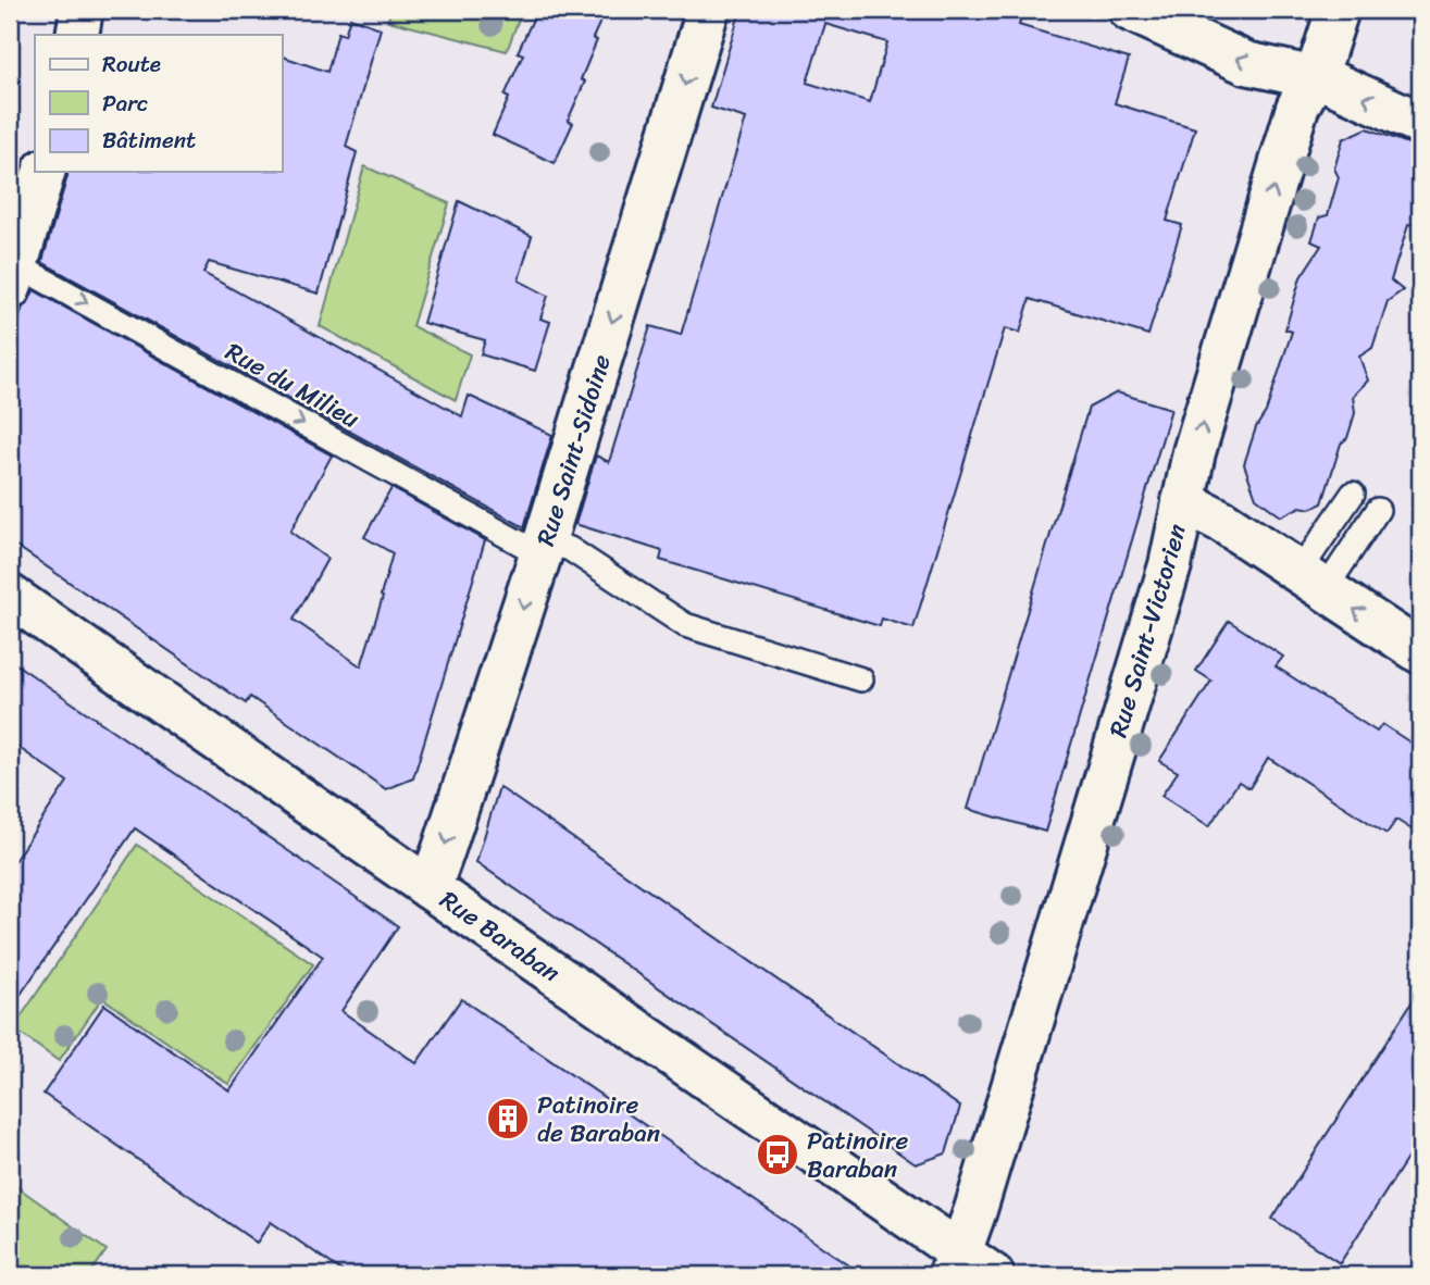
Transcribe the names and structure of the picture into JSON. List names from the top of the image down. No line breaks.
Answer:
{"streets":{"street":["Rue Saint-Sidoine","Rue Saint-Victorien","Rue Baraban"],"lane":["Rue du Milieu"]},"crossings":[["Rue du Milieu","Rue Saint-Sidoine"],["Rue Saint-Sidoine","Rue Baraban"],["Rue Saint-Victorien","Rue Baraban"]],"one_way":["Rue du Milieu","Rue Saint-Sidoine"],"places":{"building":["Patinoire de Baraban"],"bus stop":["Patinoire Baraban"]},"legend":["Route","Parc","Bâtiment"]}
